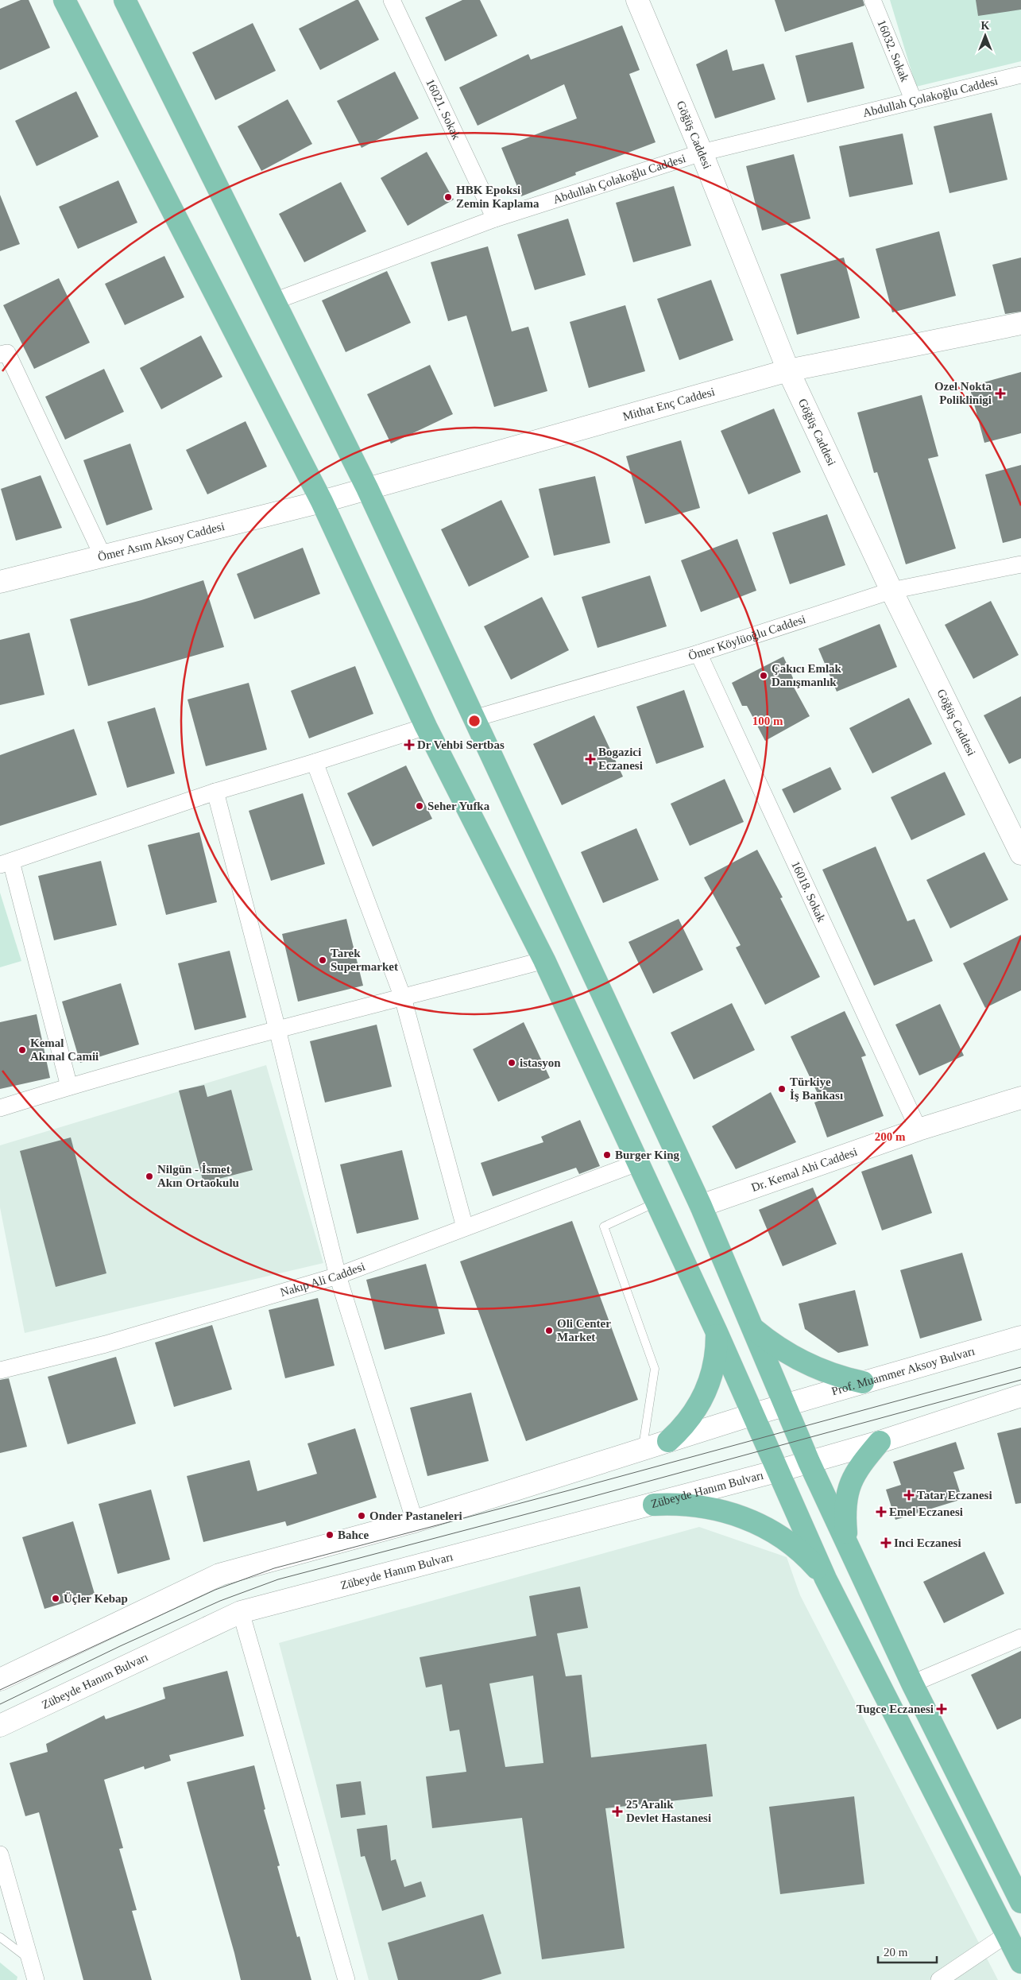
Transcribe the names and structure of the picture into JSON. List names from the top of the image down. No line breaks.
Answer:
{"streets":{"main road":["Göğüş Caddesi","Mithat Enç Caddesi","Ömer Asım Aksoy Caddesi","Dr. Kemal Ahi Caddesi","Prof. Muammer Aksoy Bulvarı","Zübeyde Hanım Bulvarı"],"street":["16032. Sokak","Abdullah Çolakoğlu Caddesi","16021. Sokak","Ömer Köylüoğlu Caddesi","16018. Sokak","Nakıp Ali Caddesi"]},"crossings":[["16032. Sokak","Abdullah Çolakoğlu Caddesi"],["Abdullah Çolakoğlu Caddesi","16021. Sokak"],["Abdullah Çolakoğlu Caddesi","Göğüş Caddesi"],["Göğüş Caddesi","Mithat Enç Caddesi"],["Göğüş Caddesi","Ömer Köylüoğlu Caddesi"],["Mithat Enç Caddesi","Ömer Asım Aksoy Caddesi"],["Ömer Köylüoğlu Caddesi","16018. Sokak"],["16018. Sokak","Dr. Kemal Ahi Caddesi"]],"places":{"other":["HBK Epoksi Zemin Kaplama","Çakıcı Emlak Danışmanlık","Seher Yufka","Tarek Supermarket","Kemal Akınal Camii","istasyon","Türkiye İş Bankası","Burger King","Nilgün - İsmet Akın Ortaokulu","Oli Center Market","Onder Pastaneleri","Bahce","Üçler Kebap"],"health":["Ozel Nokta Poliklinigi","Dr Vehbi Sertbas","Bogazici Eczanesi","Tatar Eczanesi","Emel Eczanesi","Inci Eczanesi","Tugce Eczanesi","25 Aralık Devlet Hastanesi"]},"scale_bar":"20 m","north":"top","rings":["100 m","200 m"]}
